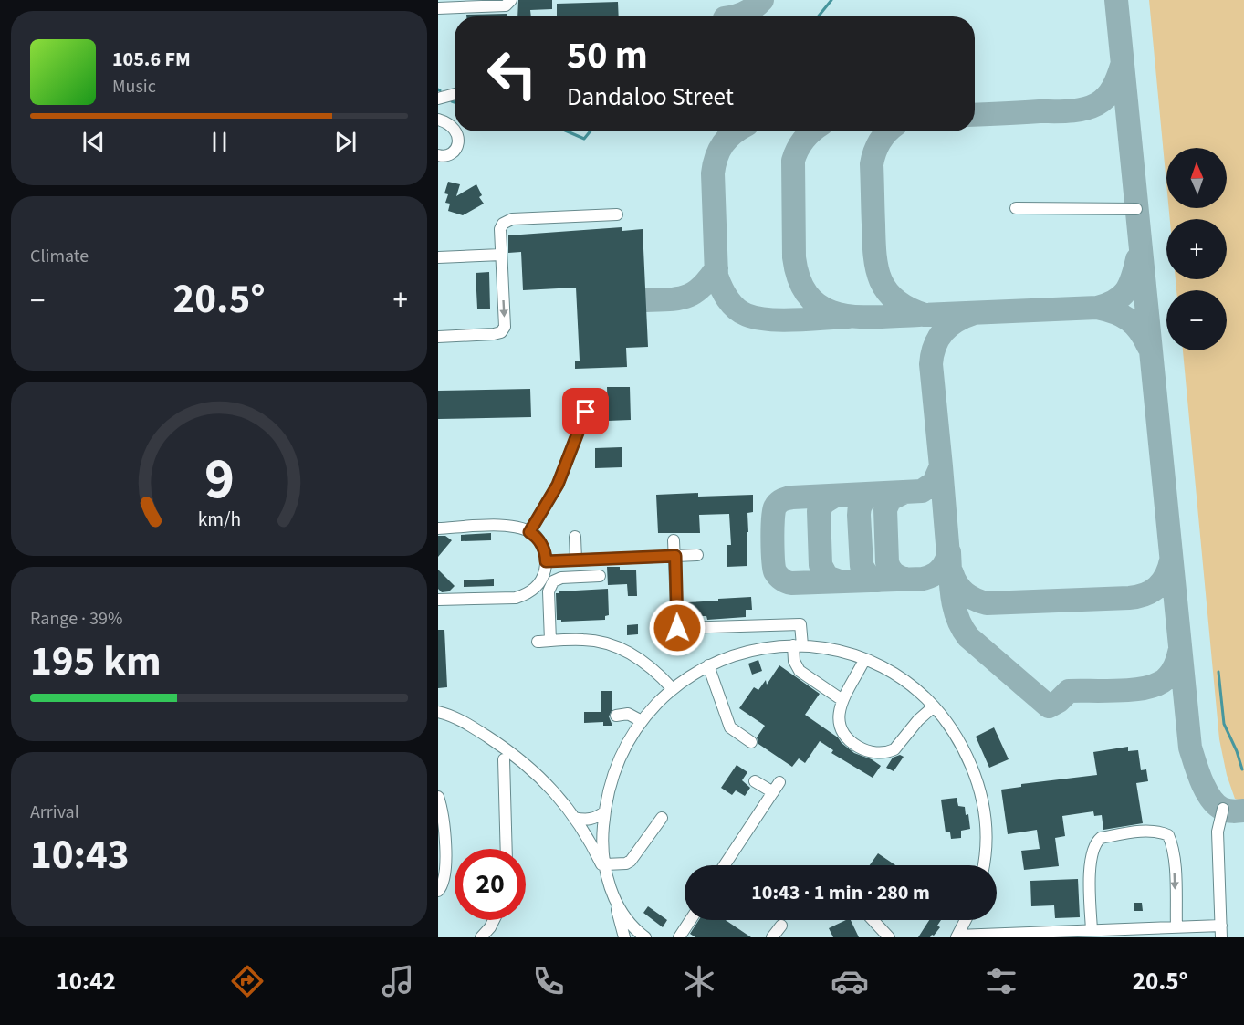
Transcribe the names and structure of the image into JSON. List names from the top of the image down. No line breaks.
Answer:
{"north":"top","page":{"turn":["50 m","Dandaloo Street"],"song":["105.6 FM","Music"],"map_buttons":["+","−"],"tile":["Climate",["Range · 39%","195 km"],["Arrival","10:43"]],"heat":["−","20.5°","+"],"limit":"20","trip":"10:43 · 1 min · 280 m","tabs":["10:42","20.5°"],"gauge":["9","km/h"]}}
